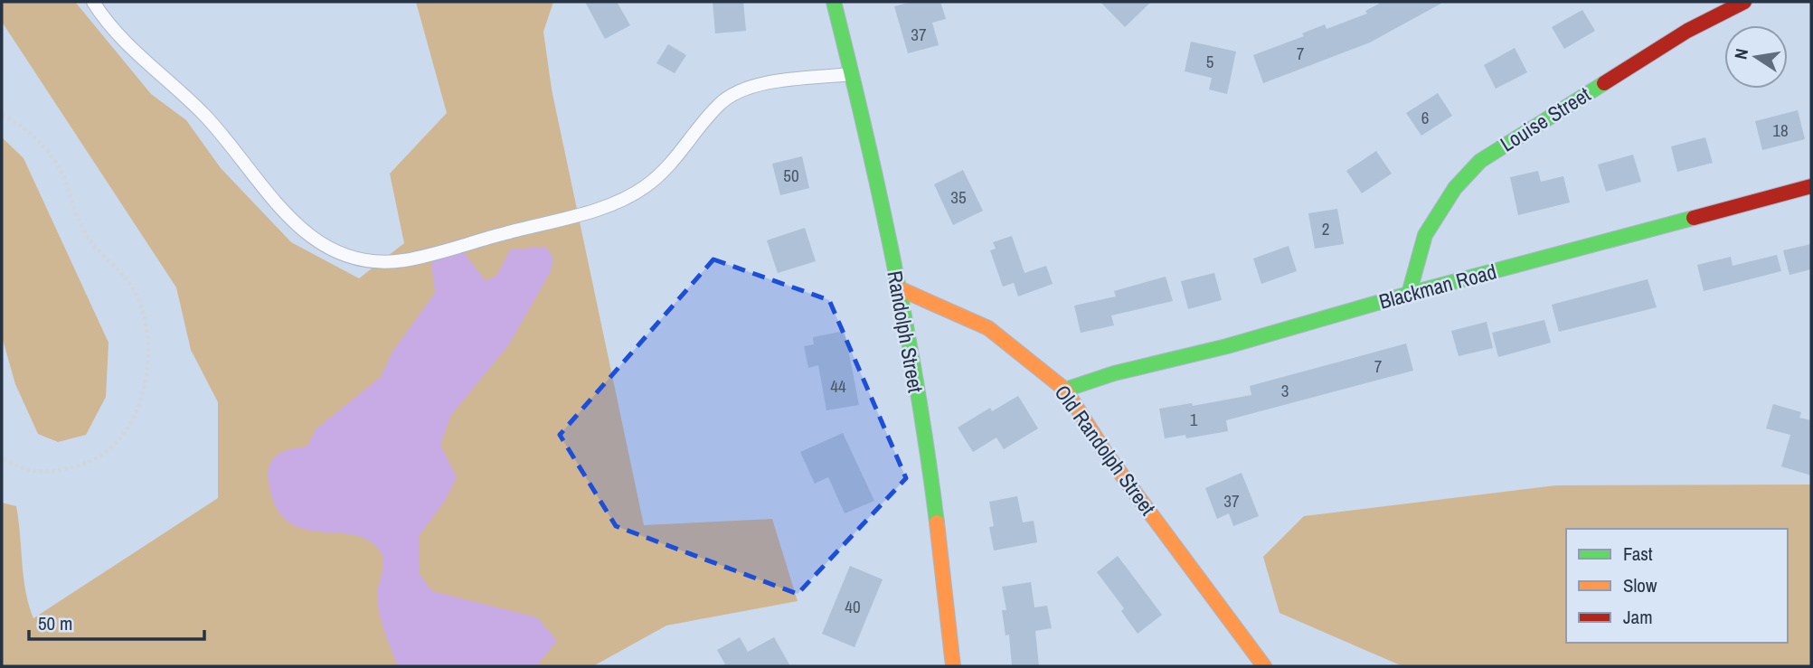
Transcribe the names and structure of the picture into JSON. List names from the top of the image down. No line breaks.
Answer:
{"streets":{"street":["Louise Street","Blackman Road","Randolph Street","Old Randolph Street"]},"crossings":[["Louise Street","Blackman Road"],["Blackman Road","Old Randolph Street"],["Randolph Street","Old Randolph Street"]],"house_numbers":["37","7","5","6","18","50","35","2","7","44","3","1","37","40"],"legend":["Fast","Slow","Jam"],"scale_bar":"50 m","north":"left"}
